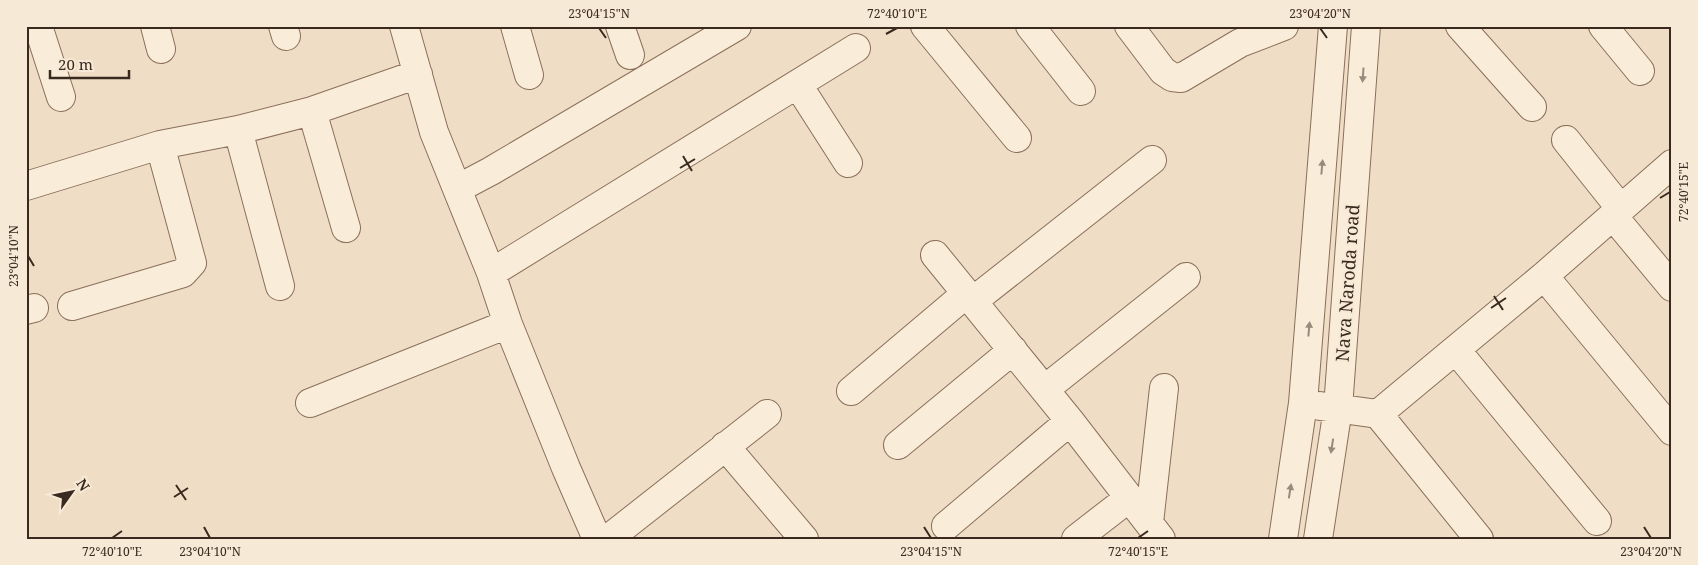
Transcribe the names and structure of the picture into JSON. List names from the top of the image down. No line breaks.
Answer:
{"streets":{"street":["Nava Naroda road"]},"scale_bar":"20 m","north":"top right","coordinates":["23°04'15\"N","72°40'10\"E","23°04'20\"N","72°40'15\"E","23°04'10\"N"]}
